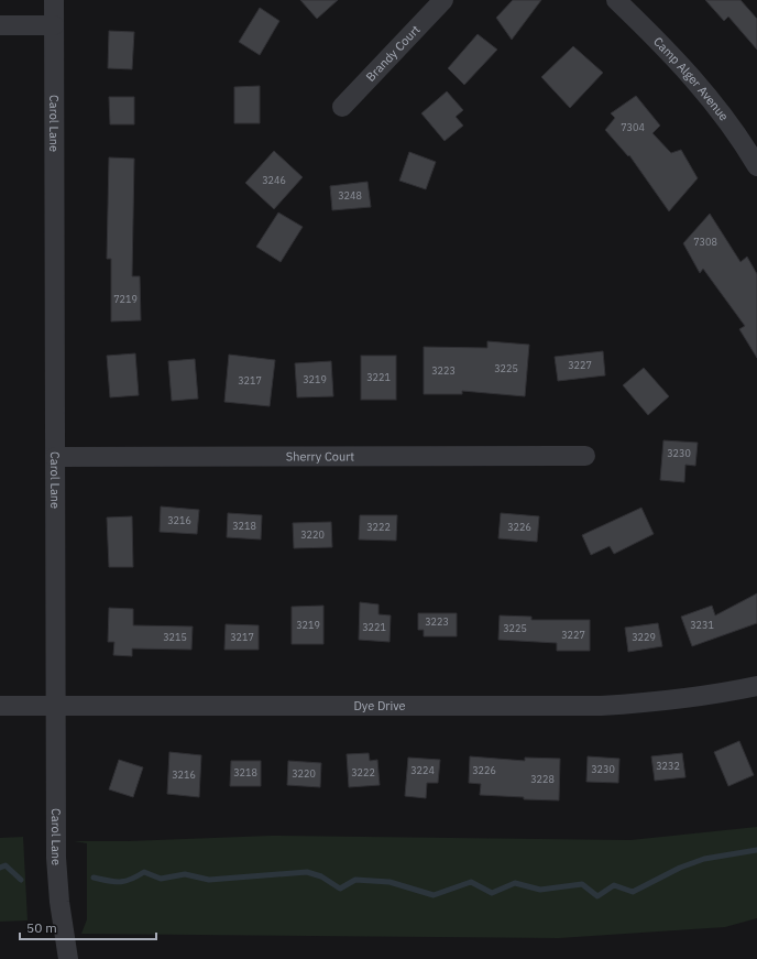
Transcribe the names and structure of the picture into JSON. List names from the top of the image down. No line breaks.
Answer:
{"streets":{"street":["Brandy Court","Camp Alger Avenue","Carol Lane","Sherry Court","Dye Drive"]},"crossings":[["Carol Lane","Sherry Court"],["Carol Lane","Dye Drive"]],"house_numbers":["7304","3246","3248","7308","7219","3227","3225","3223","3221","3219","3217","3230","3216","3218","3222","3226","3220","3223","3219","3231","3221","3225","3227","3215","3217","3229","3232","3230","3224","3226","3218","3222","3220","3216","3228"],"scale_bar":"50 m"}
